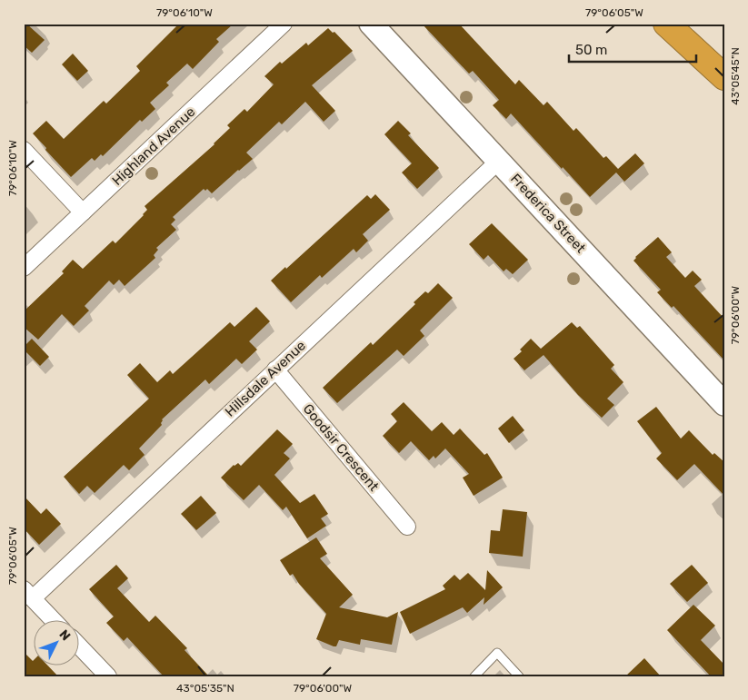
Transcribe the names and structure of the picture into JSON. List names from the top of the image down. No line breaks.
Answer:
{"streets":{"street":["Highland Avenue","Frederica Street","Hillsdale Avenue","Goodsir Crescent"]},"crossings":[["Frederica Street","Hillsdale Avenue"],["Hillsdale Avenue","Goodsir Crescent"]],"scale_bar":"50 m","north":"top right","coordinates":["79°06'10\"W","79°06'05\"W","43°05'45\"N","79°06'00\"W","43°05'35\"N"]}
